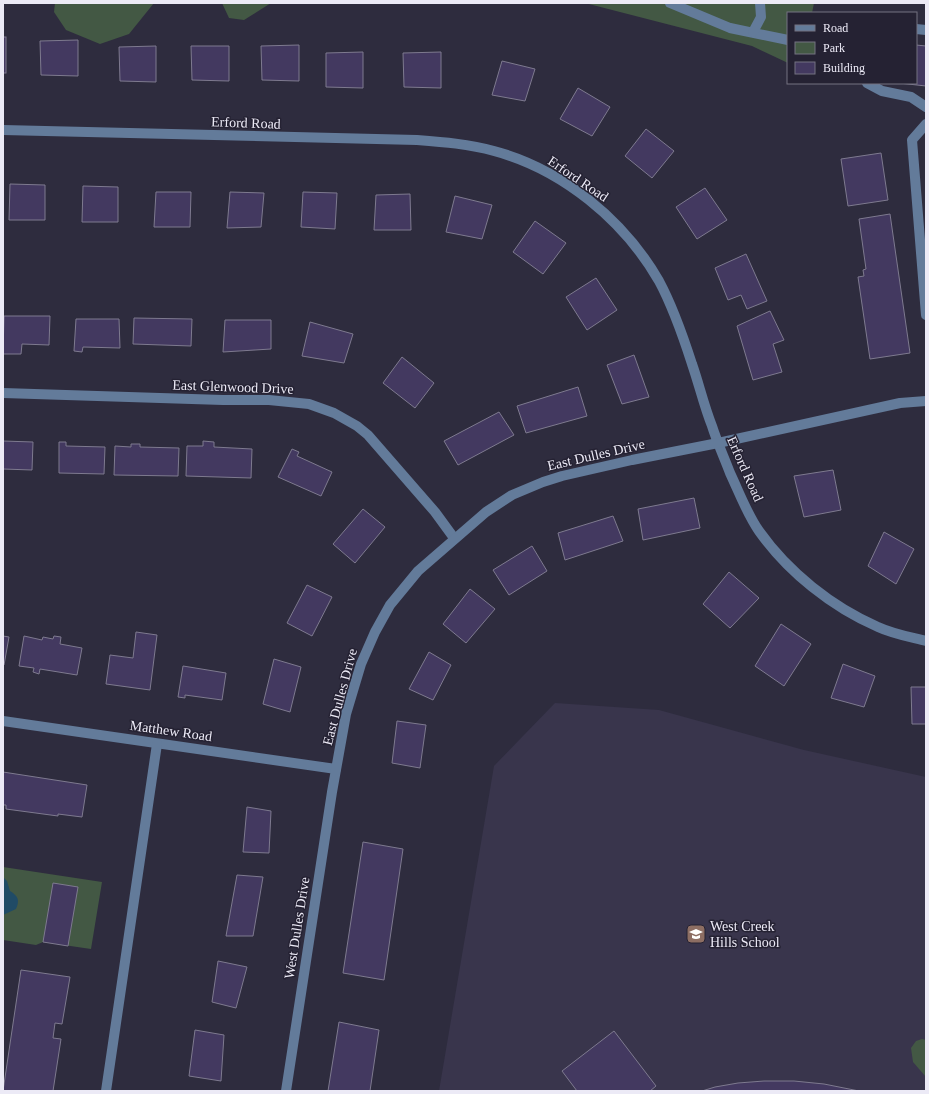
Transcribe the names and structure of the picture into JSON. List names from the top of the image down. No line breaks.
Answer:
{"streets":{"street":["Erford Road","East Glenwood Drive","East Dulles Drive","Matthew Road","West Dulles Drive"]},"crossings":[["Erford Road","East Dulles Drive"],["East Glenwood Drive","East Dulles Drive"],["East Dulles Drive","Matthew Road"],["East Dulles Drive","West Dulles Drive"],["Matthew Road","West Dulles Drive"]],"places":{"school or university":["West Creek Hills School"]},"legend":["Road","Park","Building"]}
